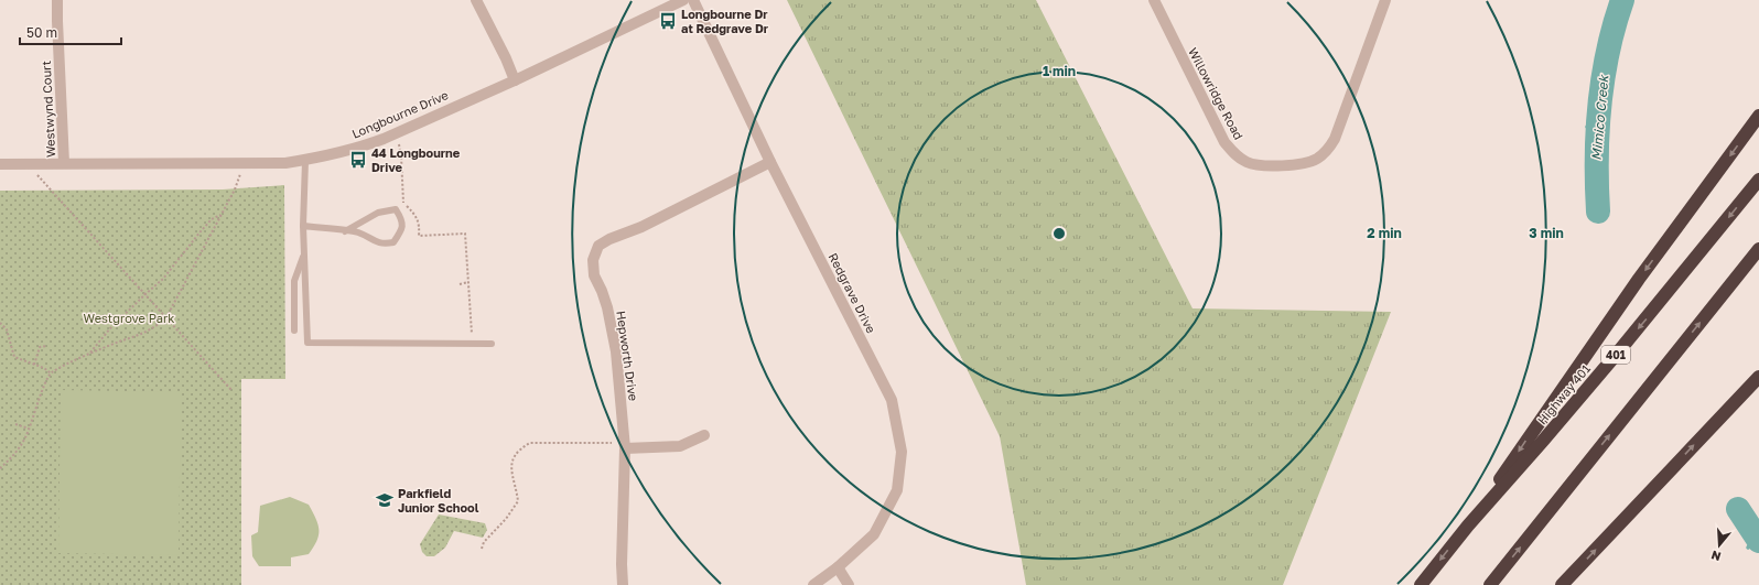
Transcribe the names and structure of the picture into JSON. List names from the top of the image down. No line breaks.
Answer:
{"streets":{"highway":["401","Highway 401"],"street":["Willowridge Road","Westwynd Court","Longbourne Drive","Redgrave Drive","Hepworth Drive"]},"crossings":[["Westwynd Court","Longbourne Drive"],["Redgrave Drive","Hepworth Drive"]],"water":["Mimico Creek"],"parks":["Westgrove Park"],"places":{"bus stop":["Longbourne Dr at Redgrave Dr","44 Longbourne Drive"],"school or university":["Parkfield Junior School"]},"scale_bar":"50 m","north":"bottom","rings":["1 min","2 min","3 min"]}
